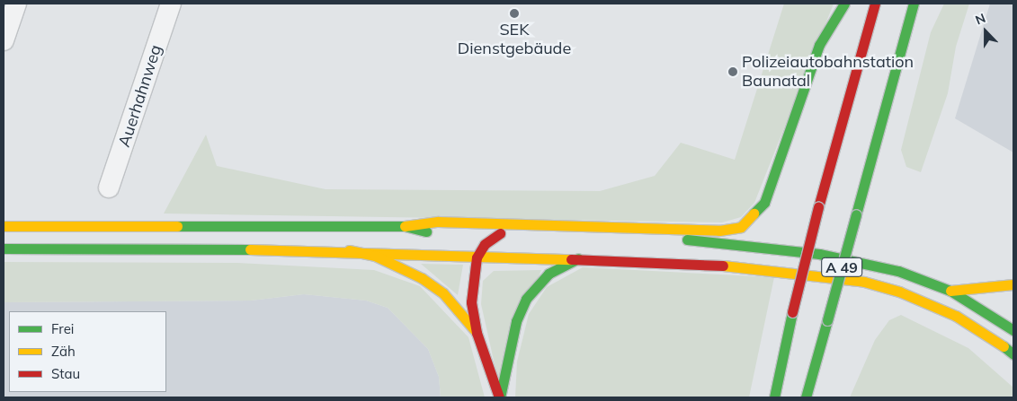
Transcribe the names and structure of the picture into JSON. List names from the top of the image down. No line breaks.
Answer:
{"streets":{"main road":["A 49"],"street":["Auerhahnweg"]},"places":["SEK Dienstgebäude","Polizeiautobahnstation Baunatal"],"legend":["Frei","Zäh","Stau"],"north":"top"}
